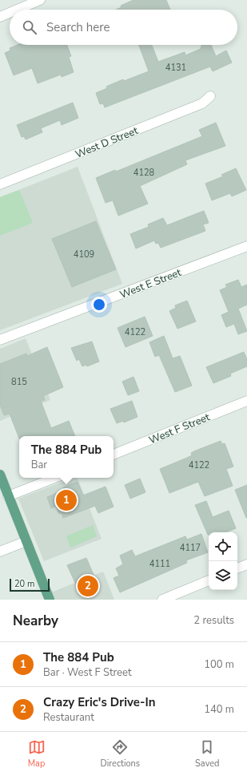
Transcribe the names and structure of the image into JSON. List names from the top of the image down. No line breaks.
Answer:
{"streets":{"street":["West D Street","West E Street","West F Street"]},"house_numbers":["4131","4128","4109","4122","815","4122","4117","4111"],"scale_bar":"20 m","page":{"search":"Search here","popup":["The 884 Pub","Bar"],"pins":["1","2"],"scale":"20 m","heading":["Nearby","2 results"],"list":[{"mark":"1","name":"The 884 Pub","note":"Bar · West F Street","value":"100 m"},{"mark":"2","name":"Crazy Eric's Drive-In","note":"Restaurant","value":"140 m"}],"nav":["Map","Directions","Saved"]}}
